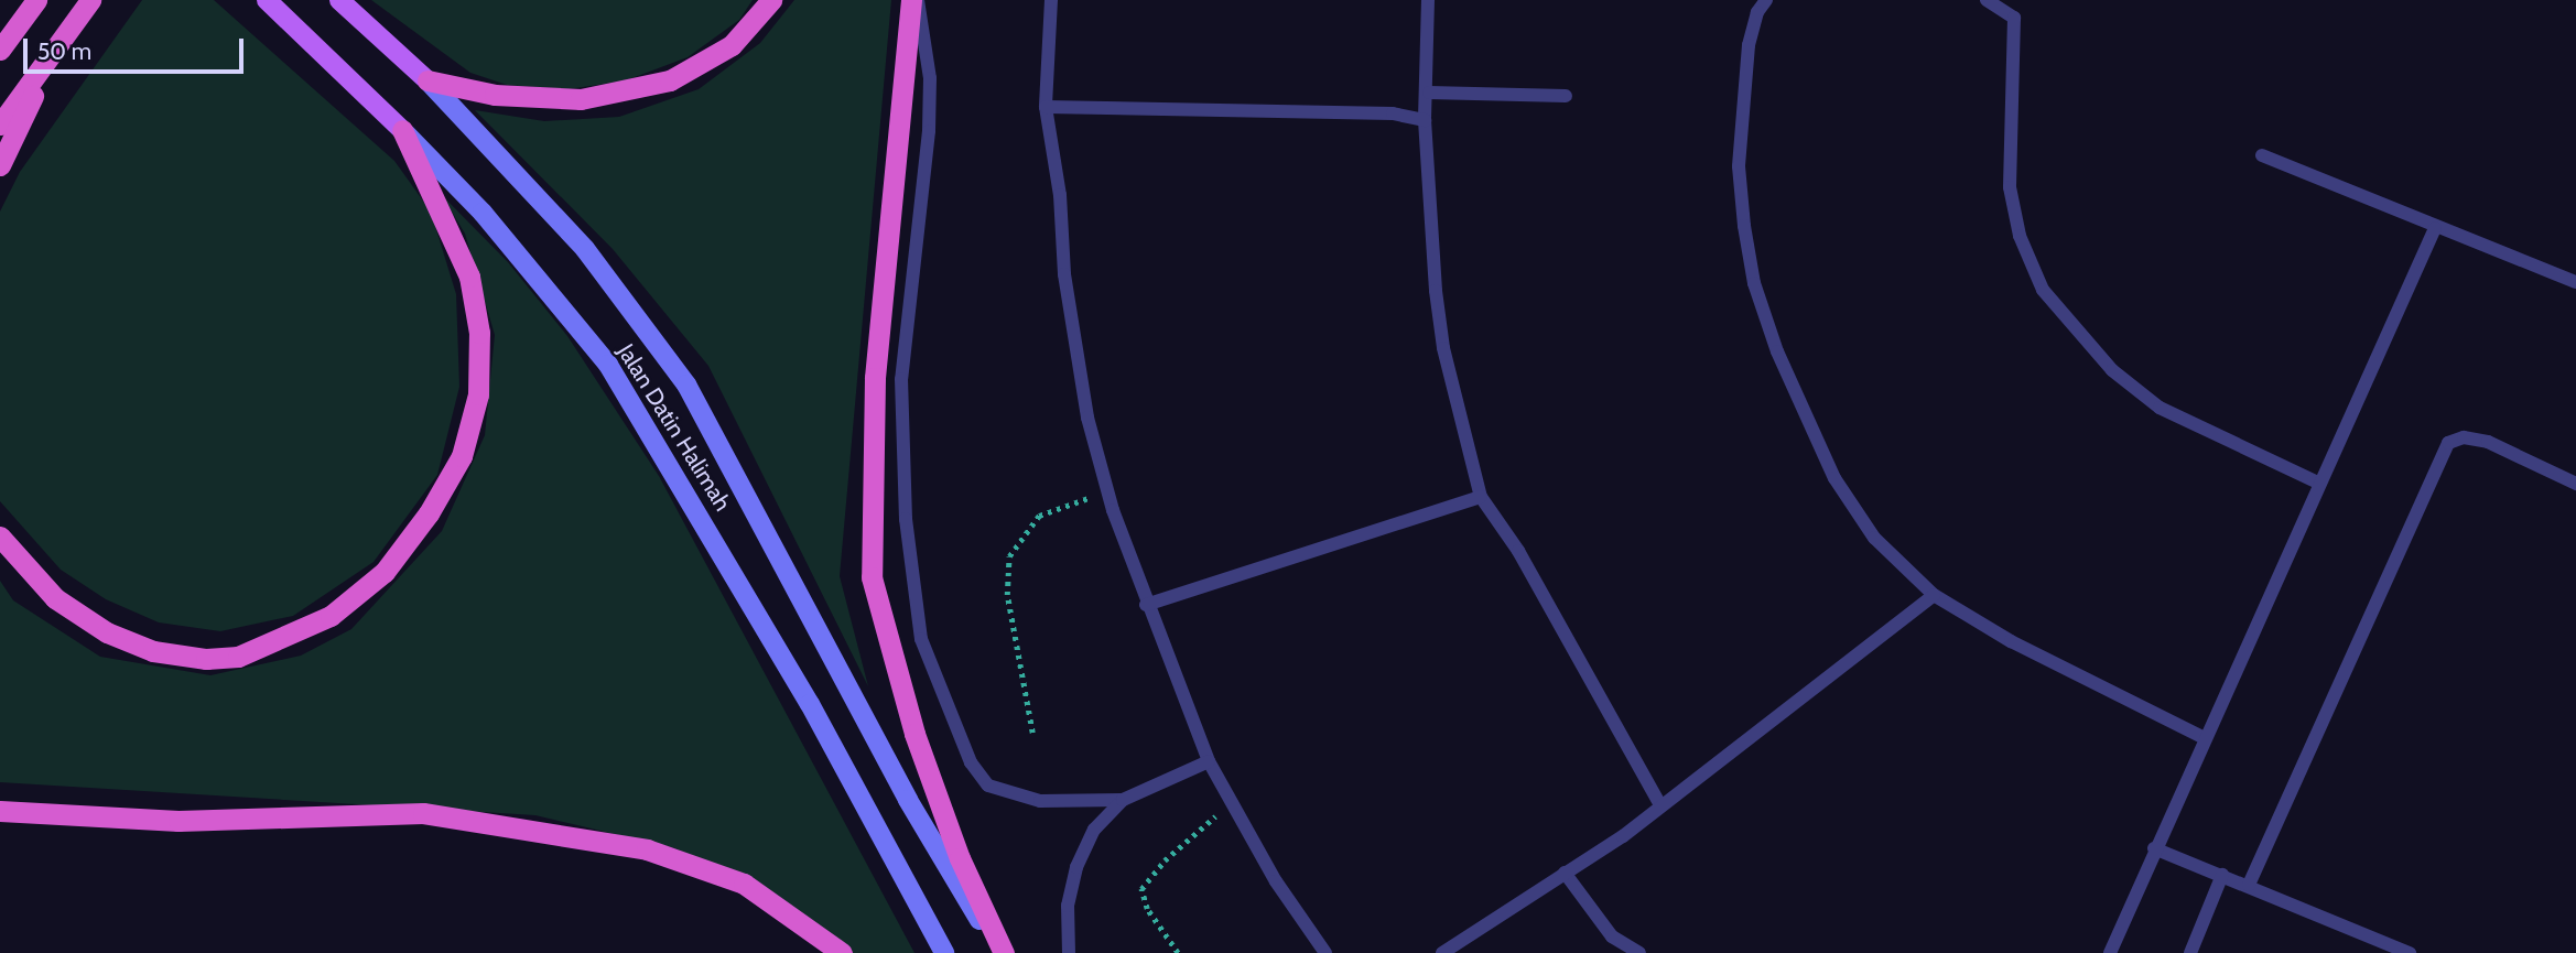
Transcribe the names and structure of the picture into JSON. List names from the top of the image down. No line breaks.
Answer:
{"streets":{"main road":["Jalan Datin Halimah"]},"scale_bar":"50 m"}
